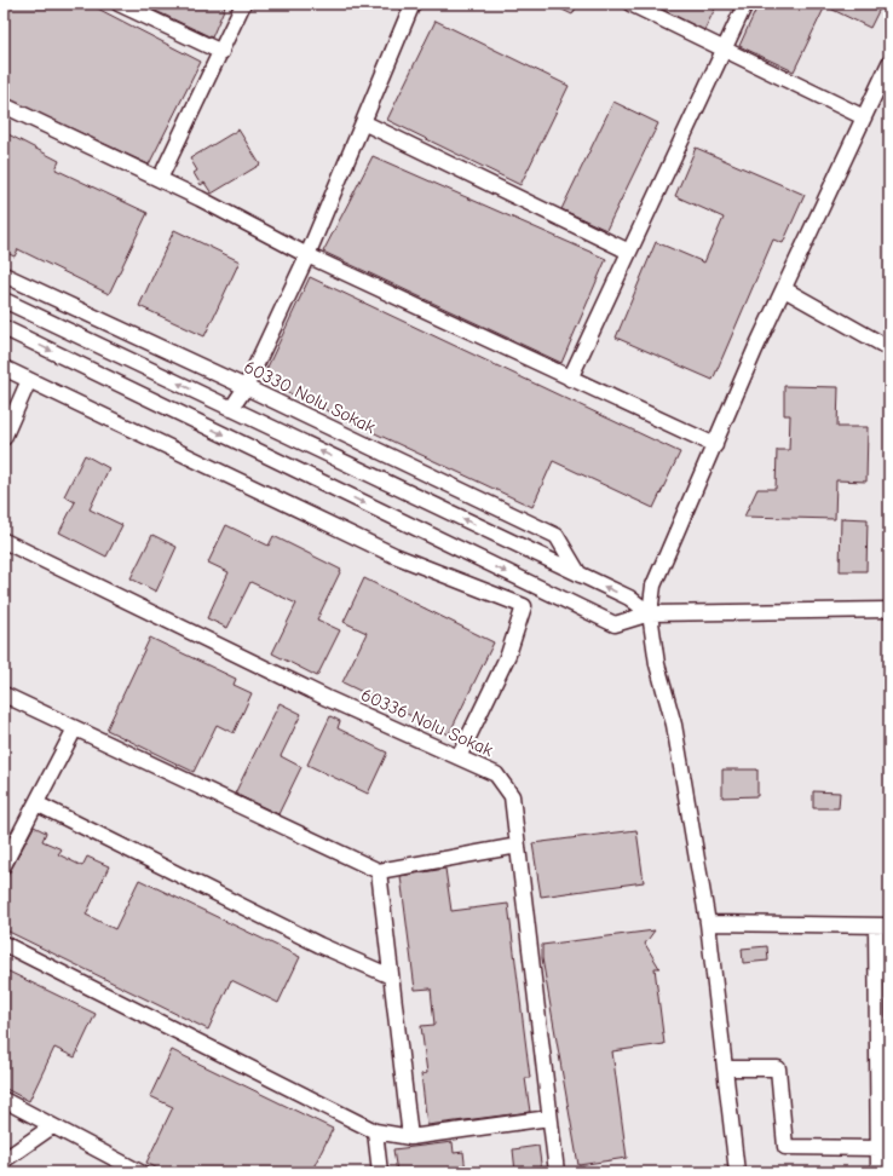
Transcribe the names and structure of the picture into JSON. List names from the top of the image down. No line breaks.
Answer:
{"streets":{"street":["60330 Nolu Sokak","60336 Nolu Sokak"]}}
